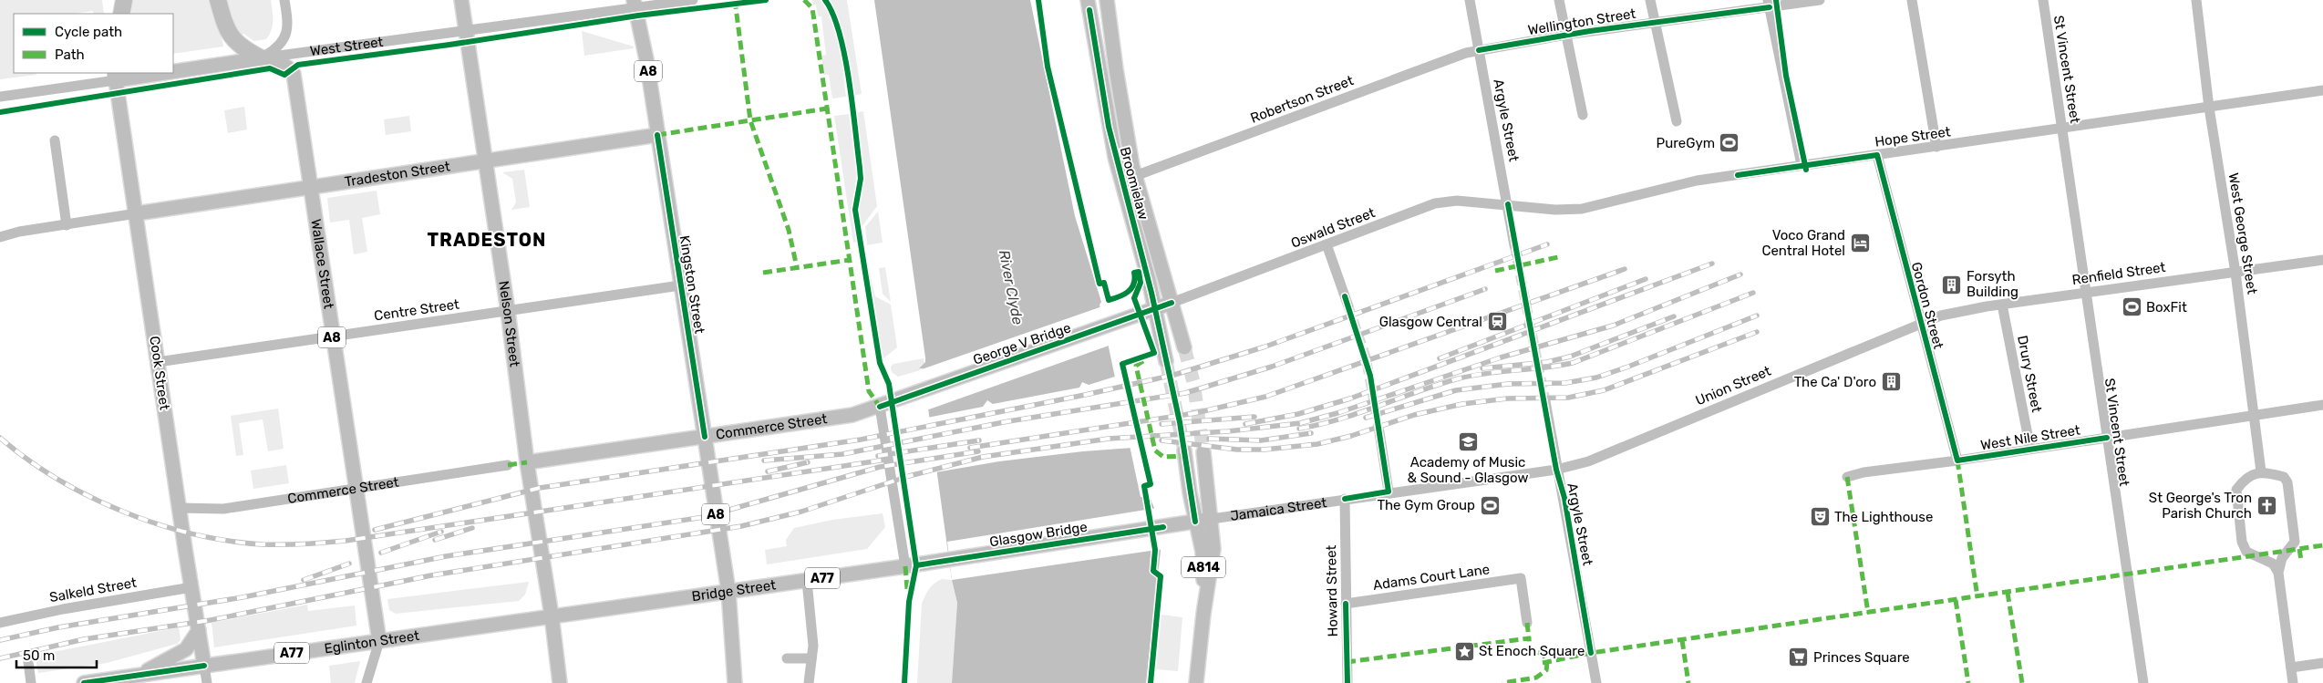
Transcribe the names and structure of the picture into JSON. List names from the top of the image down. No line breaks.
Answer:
{"streets":{"main road":["West Street","A8","Tradeston Street","Broomielaw","Wallace Street","Kingston Street","Nelson Street","George V Bridge","Cook Street","Commerce Street","Jamaica Street","Glasgow Bridge","A814","A77","Bridge Street","Eglinton Street"],"street":["Wellington Street","St Vincent Street","Robertson Street","Argyle Street","Hope Street","Oswald Street","West George Street","Renfield Street","Gordon Street","Centre Street","Drury Street","Union Street","West Nile Street","Adams Court Lane","Salkeld Street","Howard Street"]},"crossings":[["Wellington Street","Robertson Street"],["Wellington Street","Argyle Street"],["West Street","Wallace Street"],["West Street","Kingston Street"],["West Street","Nelson Street"],["West Street","Cook Street"],["St Vincent Street","Hope Street"],["St Vincent Street","Renfield Street"],["St Vincent Street","West Nile Street"],["A8","Kingston Street"],["A8","Bridge Street"],["Robertson Street","Argyle Street"],["Robertson Street","Broomielaw"],["Argyle Street","Hope Street"],["Argyle Street","Oswald Street"],["Argyle Street","Union Street"],["Argyle Street","Jamaica Street"],["Hope Street","Oswald Street"],["Hope Street","West George Street"],["Hope Street","Gordon Street"],["Tradeston Street","Wallace Street"],["Tradeston Street","Kingston Street"],["Tradeston Street","Nelson Street"],["Tradeston Street","Cook Street"],["Broomielaw","Oswald Street"],["Broomielaw","George V Bridge"],["Oswald Street","George V Bridge"],["West George Street","Renfield Street"],["West George Street","West Nile Street"],["Wallace Street","Centre Street"],["Wallace Street","Commerce Street"],["Wallace Street","Eglinton Street"],["Renfield Street","Gordon Street"],["Renfield Street","Drury Street"],["Renfield Street","Union Street"],["Kingston Street","Centre Street"],["Kingston Street","Commerce Street"],["Kingston Street","Bridge Street"],["Gordon Street","Union Street"],["Gordon Street","West Nile Street"],["Centre Street","Nelson Street"],["Centre Street","Cook Street"],["Nelson Street","Commerce Street"],["Nelson Street","Bridge Street"],["Nelson Street","Eglinton Street"],["George V Bridge","Commerce Street"],["Cook Street","Commerce Street"],["Cook Street","Salkeld Street"],["Cook Street","Eglinton Street"],["Drury Street","West Nile Street"],["Union Street","Jamaica Street"],["Jamaica Street","Glasgow Bridge"],["Jamaica Street","A814"],["Jamaica Street","Howard Street"],["Glasgow Bridge","Bridge Street"],["Adams Court Lane","Howard Street"],["Bridge Street","Eglinton Street"]],"districts":["TRADESTON"],"water":["River Clyde"],"places":{"sports":["PureGym","BoxFit","The Gym Group"],"hotel":["Voco Grand Central Hotel"],"building":["Forsyth Building","The Ca' D'oro"],"station":["Glasgow Central"],"school or university":["Academy of Music & Sound - Glasgow"],"church":["St George's Tron Parish Church"],"theatre":["The Lighthouse"],"place":["St Enoch Square"],"supermarket":["Princes Square"]},"legend":["Cycle path","Path"],"scale_bar":"50 m"}
